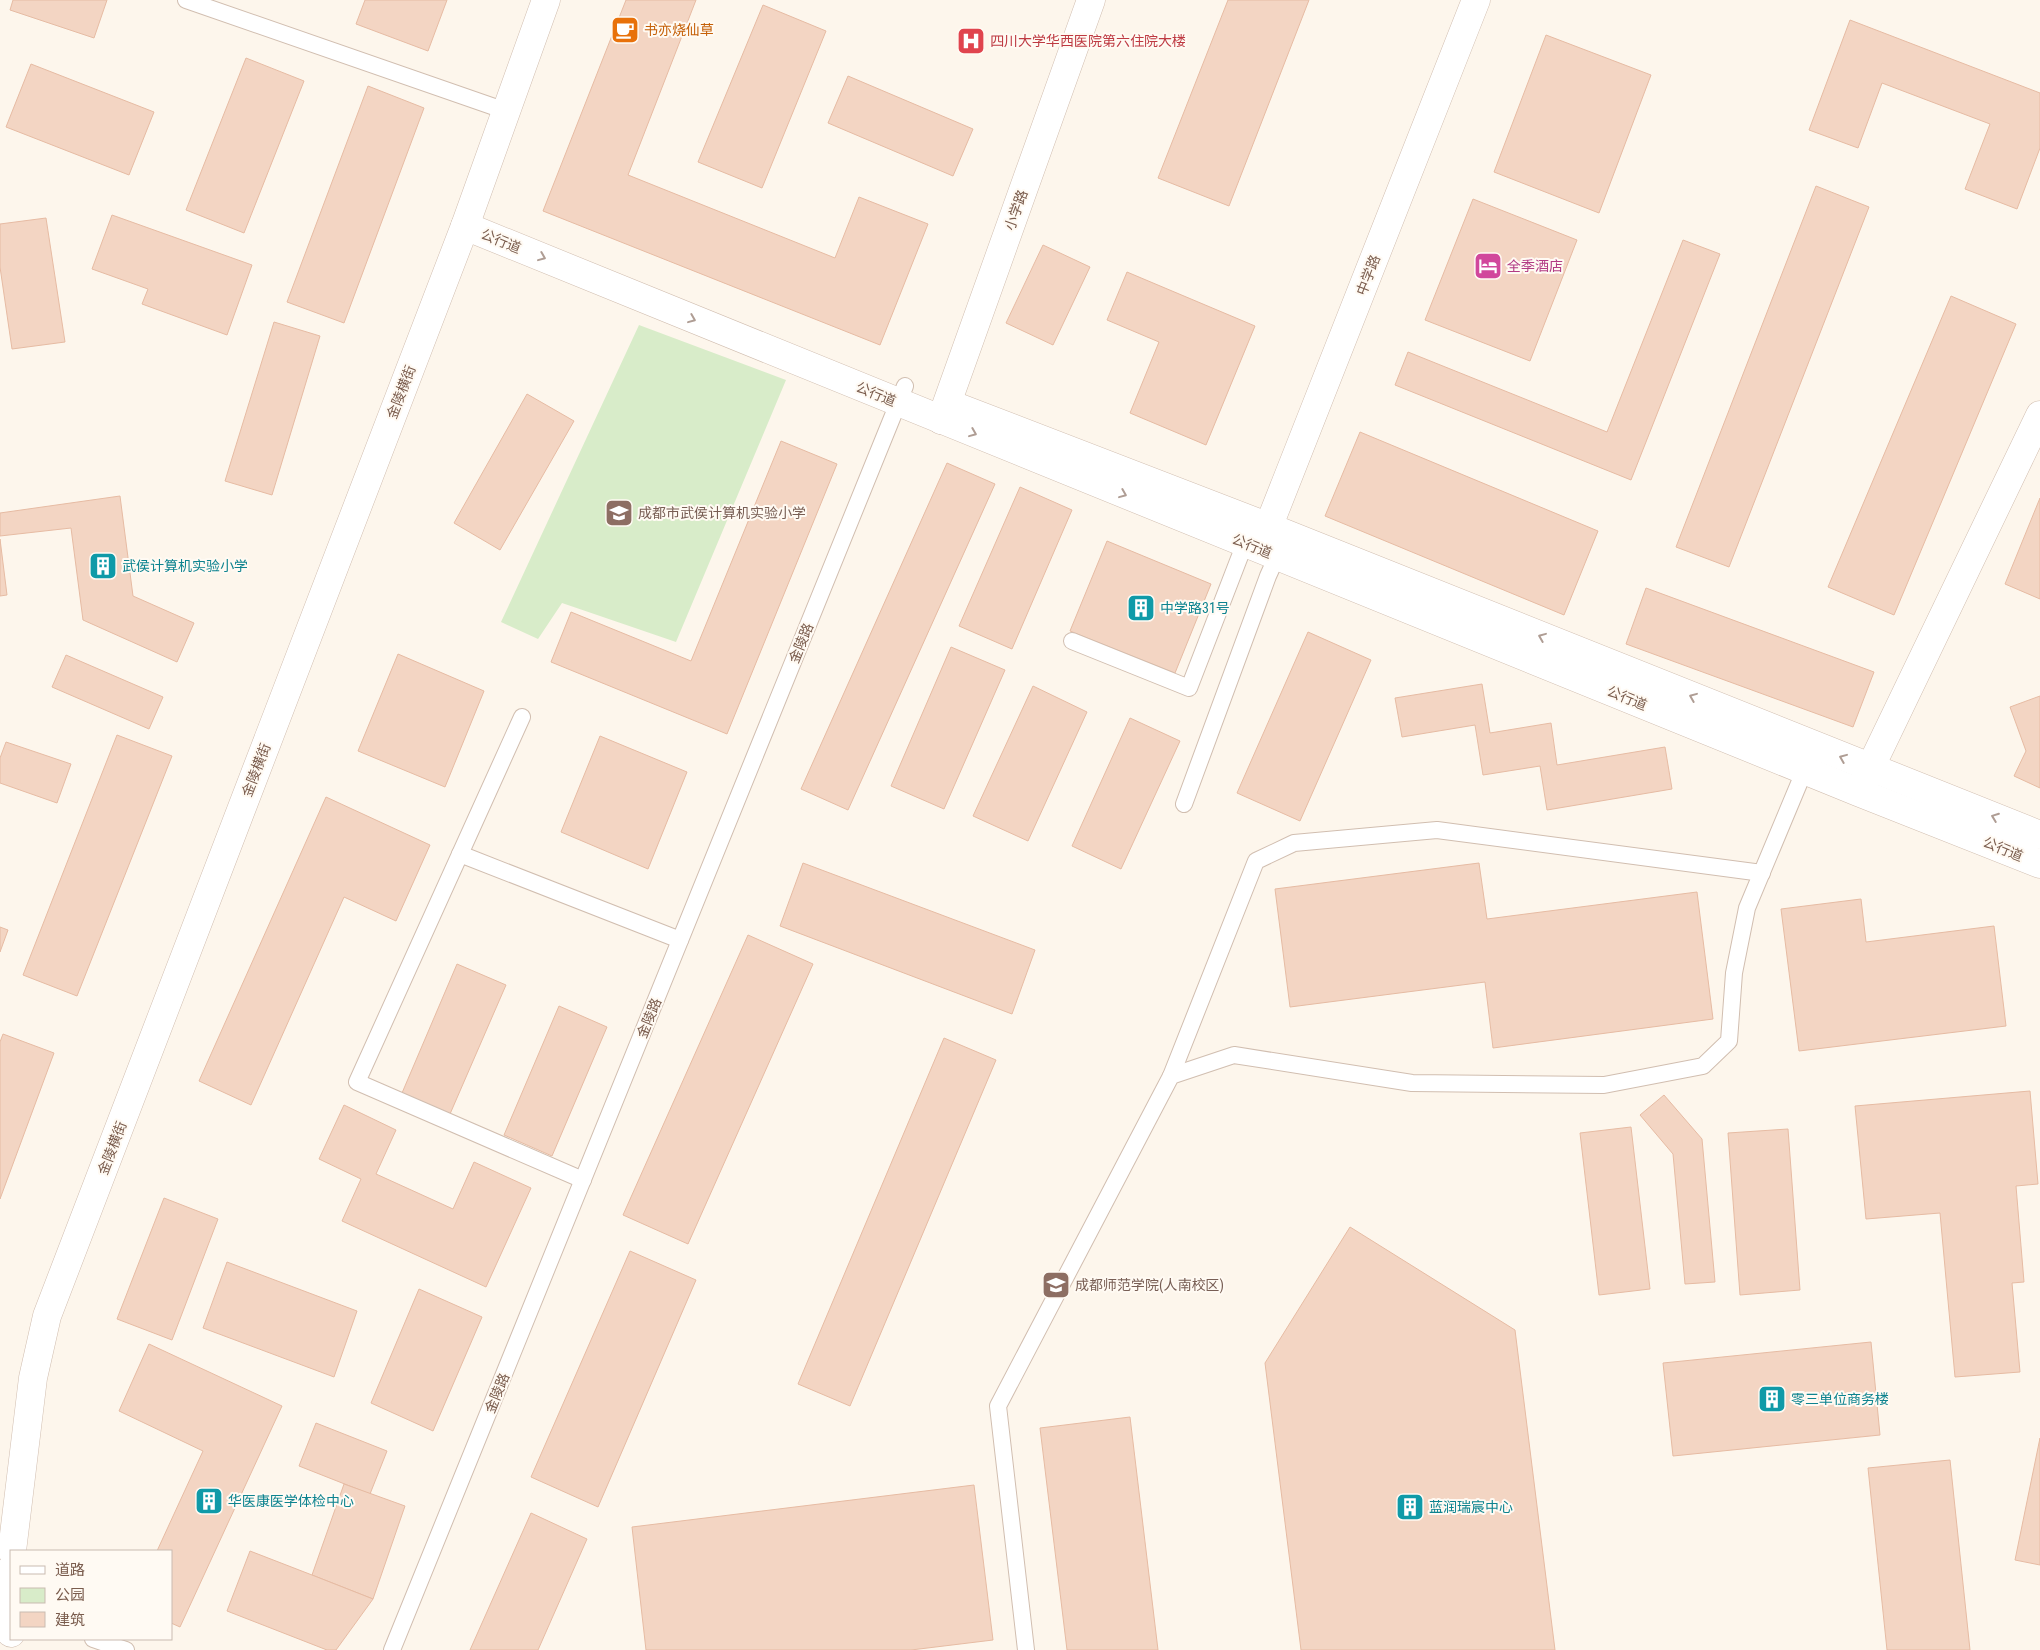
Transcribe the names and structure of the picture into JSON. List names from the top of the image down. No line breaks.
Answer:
{"streets":{"street":["小学路","公行道","中学路","金陵横街"],"lane":["金陵路"]},"crossings":[["小学路","公行道"],["公行道","中学路"],["公行道","金陵横街"],["公行道","金陵路"]],"places":{"cafe":["书亦烧仙草"],"hospital":["四川大学华西医院第六住院大楼"],"hotel":["全季酒店"],"school or university":["成都市武侯计算机实验小学","成都师范学院(人南校区)"],"building":["武侯计算机实验小学","中学路31号","零三单位商务楼","华医康医学体检中心","蓝润瑞宸中心"]},"legend":["道路","公园","建筑"]}
